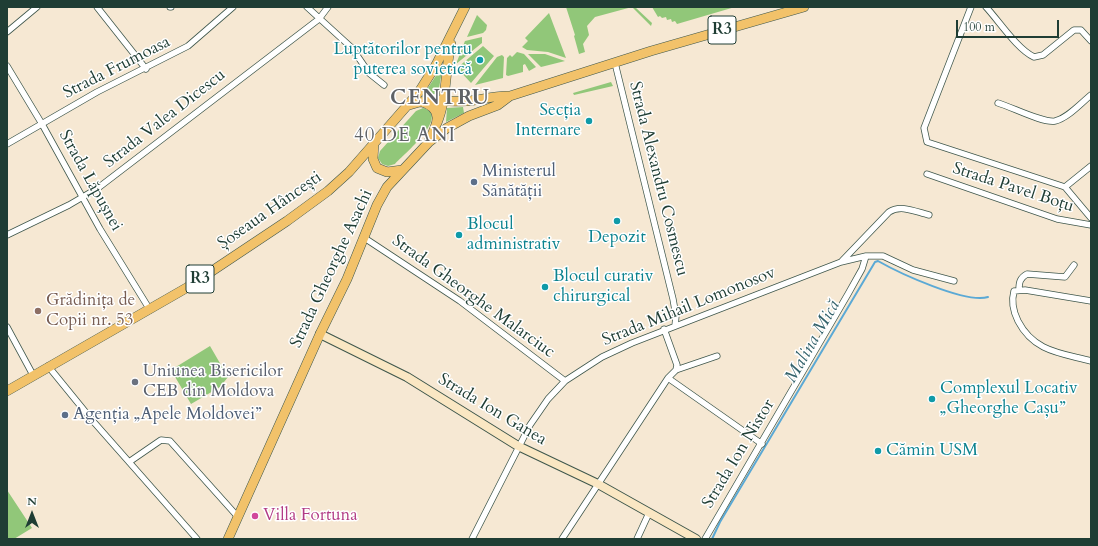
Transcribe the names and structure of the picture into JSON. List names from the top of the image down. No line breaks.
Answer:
{"streets":{"main road":["R3","Șoseaua Hâncești","Strada Gheorghe Asachi"],"street":["Strada Frumoasa","Strada Valea Dicescu","Strada Alexandru Cosmescu","Strada Lăpușnei","Strada Pavel Boțu","Strada Gheorghe Malarciuc","Strada Mihail Lomonosov","Strada Ion Ganea","Strada Ion Nistor"]},"crossings":[["R3","Strada Alexandru Cosmescu"],["R3","Șoseaua Hâncești"],["R3","Strada Gheorghe Asachi"],["Strada Frumoasa","Strada Lăpușnei"],["Strada Valea Dicescu","Strada Lăpușnei"],["Strada Alexandru Cosmescu","Strada Mihail Lomonosov"],["Strada Lăpușnei","Șoseaua Hâncești"],["Strada Gheorghe Asachi","Strada Gheorghe Malarciuc"],["Strada Gheorghe Asachi","Strada Ion Ganea"],["Strada Gheorghe Malarciuc","Strada Mihail Lomonosov"],["Strada Mihail Lomonosov","Strada Ion Ganea"],["Strada Mihail Lomonosov","Strada Ion Nistor"]],"districts":["CENTRU","40 DE ANI"],"water":["Malina Mică"],"places":["Luptătorilor pentru puterea sovietică","Secția Internare","Ministerul Sănătății","Depozit","Blocul administrativ","Blocul curativ chirurgical","Grădinița de Copii nr. 53","Uniunea Bisericilor CEB din Moldova","Complexul Locativ „Gheorghe Cașu”","Agenția „Apele Moldovei”","Cămin USM","Villa Fortuna"],"scale_bar":"100 m","north":"top"}
